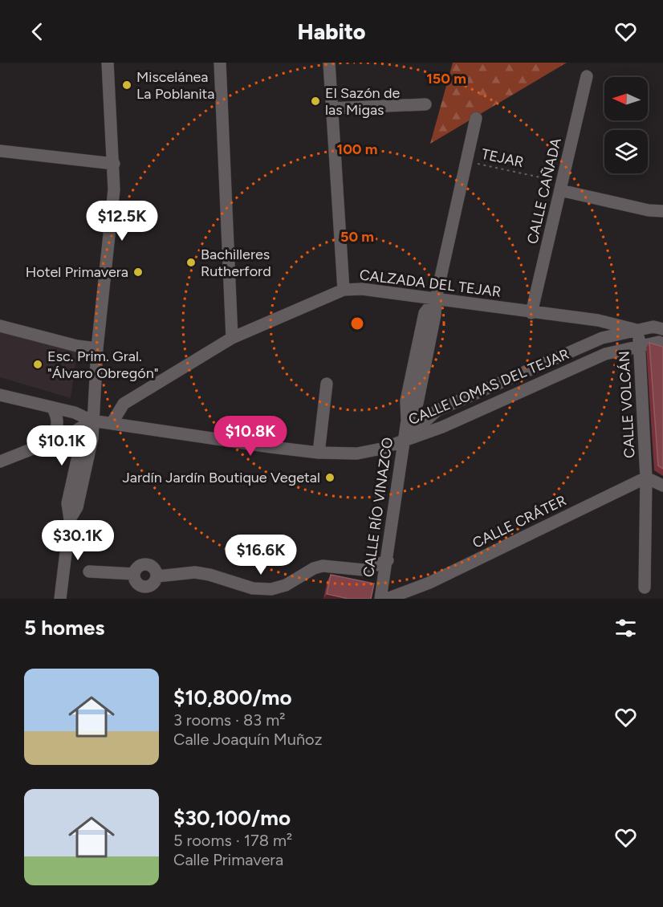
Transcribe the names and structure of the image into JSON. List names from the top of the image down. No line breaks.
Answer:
{"streets":{"street":["CALLE CAÑADA","CALZADA DEL TEJAR","CALLE LOMAS DEL TEJAR","CALLE VOLCÁN","CALLE RÍO VINAZCO","CALLE CRÁTER"],"path":["TEJAR"]},"crossings":[["TEJAR","CALLE CAÑADA"],["TEJAR","CALLE RÍO VINAZCO"],["CALLE CAÑADA","CALZADA DEL TEJAR"],["CALZADA DEL TEJAR","CALLE LOMAS DEL TEJAR"],["CALZADA DEL TEJAR","CALLE VOLCÁN"],["CALZADA DEL TEJAR","CALLE RÍO VINAZCO"],["CALLE LOMAS DEL TEJAR","CALLE VOLCÁN"],["CALLE LOMAS DEL TEJAR","CALLE RÍO VINAZCO"],["CALLE VOLCÁN","CALLE CRÁTER"]],"places":["Miscelánea La Poblanita","El Sazón de las Migas","Bachilleres Rutherford","Hotel Primavera","Esc. Prim. Gral. \"Álvaro Obregón\"","Jardín Jardín Boutique Vegetal"],"north":"left","page":{"header":"Habito","price":["$12.5K","$10.8K","$10.1K","$30.1K","$16.6K"],"heading":"5 homes","list":[{"name":"$10,800/mo","note":"3 rooms · 83 m² · Calle Joaquín Muñoz"},{"name":"$30,100/mo","note":"5 rooms · 178 m² · Calle Primavera"}]},"rings":["150 m","100 m","50 m"]}
